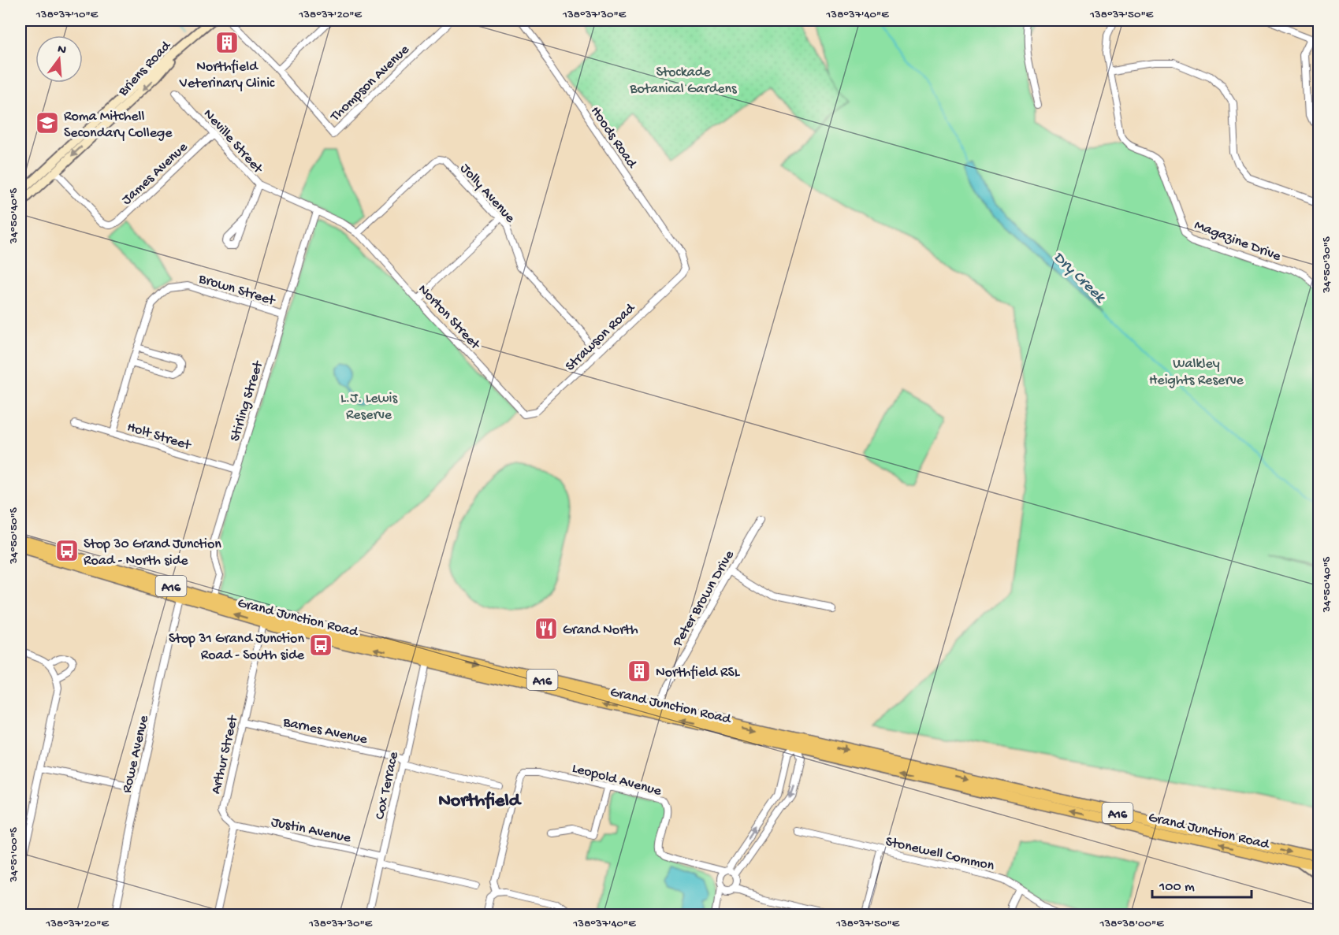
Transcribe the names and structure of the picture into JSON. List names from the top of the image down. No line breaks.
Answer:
{"streets":{"highway":["A16","Grand Junction Road"],"main road":["Briens Road"],"street":["Thompson Avenue","Hoods Road","Neville Street","James Avenue","Jolly Avenue","Magazine Drive","Brown Street","Norton Street","Strawson Road","Stirling Street","Holt Street","Peter Brown Drive","Barnes Avenue","Rowe Avenue","Arthur Street","Leopold Avenue","Cox Terrace","Justin Avenue","Stonewell Common"]},"crossings":[["Briens Road","James Avenue"],["Hoods Road","Strawson Road"],["Neville Street","James Avenue"],["Neville Street","Jolly Avenue"],["Neville Street","Norton Street"],["Neville Street","Stirling Street"],["Jolly Avenue","Norton Street"],["Jolly Avenue","Strawson Road"],["Brown Street","Stirling Street"],["Brown Street","Holt Street"],["Norton Street","Strawson Road"],["Stirling Street","Holt Street"],["Stirling Street","Grand Junction Road"],["Peter Brown Drive","Grand Junction Road"],["Grand Junction Road","Rowe Avenue"],["Grand Junction Road","Arthur Street"],["Grand Junction Road","Cox Terrace"],["Barnes Avenue","Arthur Street"],["Barnes Avenue","Cox Terrace"],["Arthur Street","Justin Avenue"],["Cox Terrace","Justin Avenue"]],"districts":["Northfield"],"water":["Dry Creek"],"parks":["Stockade Botanical Gardens","Walkley Heights Reserve","L.J. Lewis Reserve"],"places":{"building":["Northfield Veterinary Clinic","Northfield RSL"],"school or university":["Roma Mitchell Secondary College"],"bus stop":["Stop 30 Grand Junction Road - North side","Stop 31 Grand Junction Road - South side"],"restaurant":["Grand North"]},"scale_bar":"100 m","north":"top","coordinates":["138°37'10\"E","138°37'20\"E","138°37'30\"E","138°37'40\"E","138°37'50\"E","34°50'40\"S","34°50'30\"S","34°50'50\"S","34°51'00\"S","138°38'00\"E"]}
